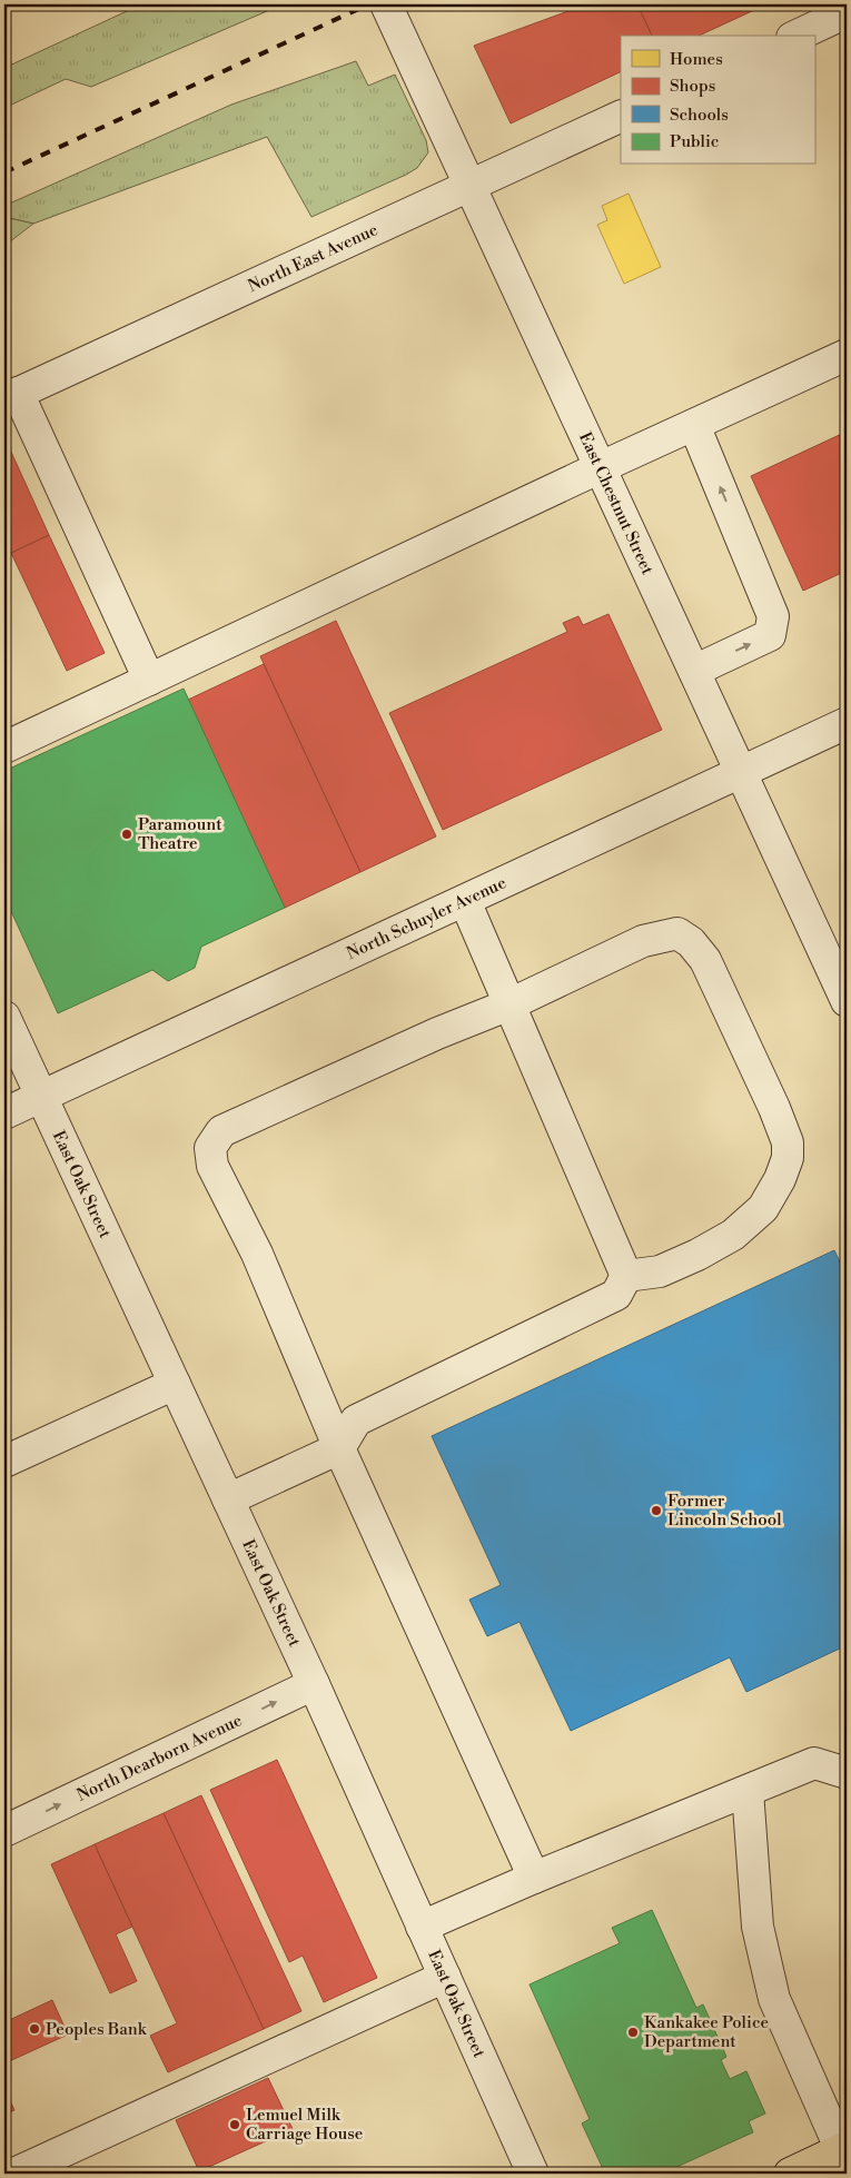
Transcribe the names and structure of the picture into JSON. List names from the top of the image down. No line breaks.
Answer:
{"streets":{"street":["North East Avenue","East Chestnut Street","North Schuyler Avenue","East Oak Street","North Dearborn Avenue"]},"crossings":[["North East Avenue","East Chestnut Street"],["East Chestnut Street","North Schuyler Avenue"],["North Schuyler Avenue","East Oak Street"],["East Oak Street","North Dearborn Avenue"]],"one_way":["North Dearborn Avenue"],"places":["Paramount Theatre","Former Lincoln School","Peoples Bank","Kankakee Police Department","Lemuel Milk Carriage House"],"legend":["Homes","Shops","Schools","Public"]}
